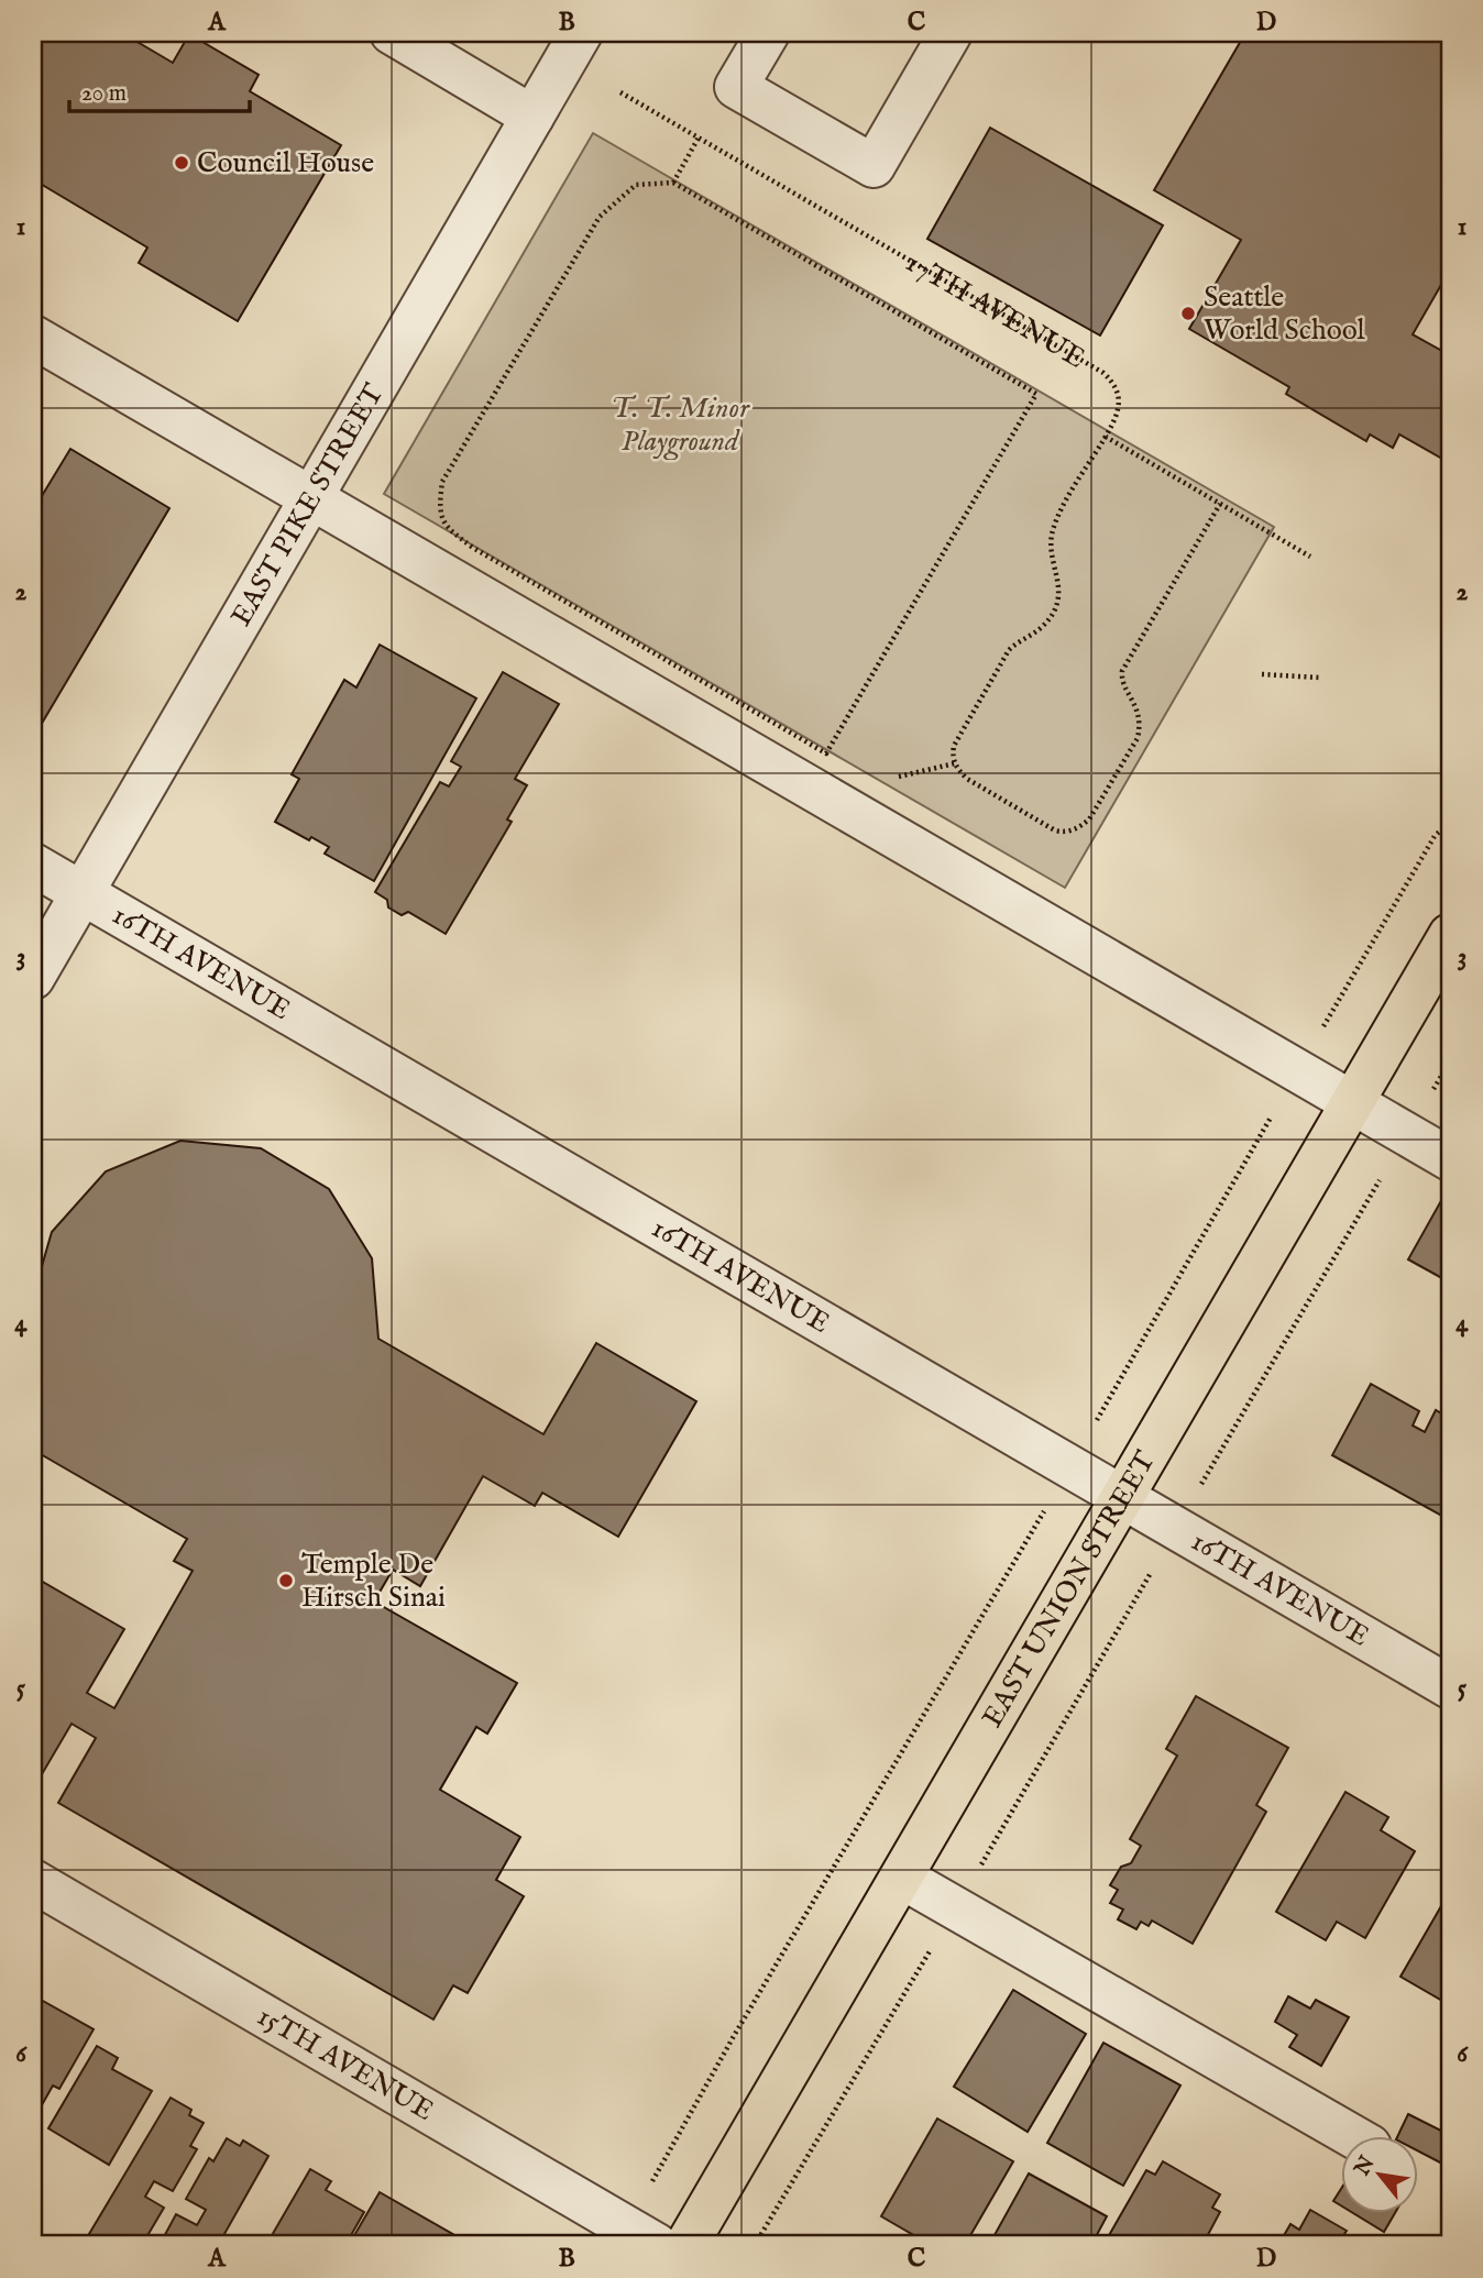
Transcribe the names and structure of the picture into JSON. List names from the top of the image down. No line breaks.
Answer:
{"streets":{"main road":["EAST UNION STREET"],"street":["EAST PIKE STREET","16TH AVENUE","15TH AVENUE"],"path":["17TH AVENUE"]},"crossings":[["EAST PIKE STREET","16TH AVENUE"],["16TH AVENUE","EAST UNION STREET"]],"parks":["T. T. Minor Playground"],"places":["Council House","Seattle World School","Temple De Hirsch Sinai"],"scale_bar":"20 m","north":"top left","grid":{"columns":["A","B","C","D"],"rows":["1","2","3","4","5","6"]}}
